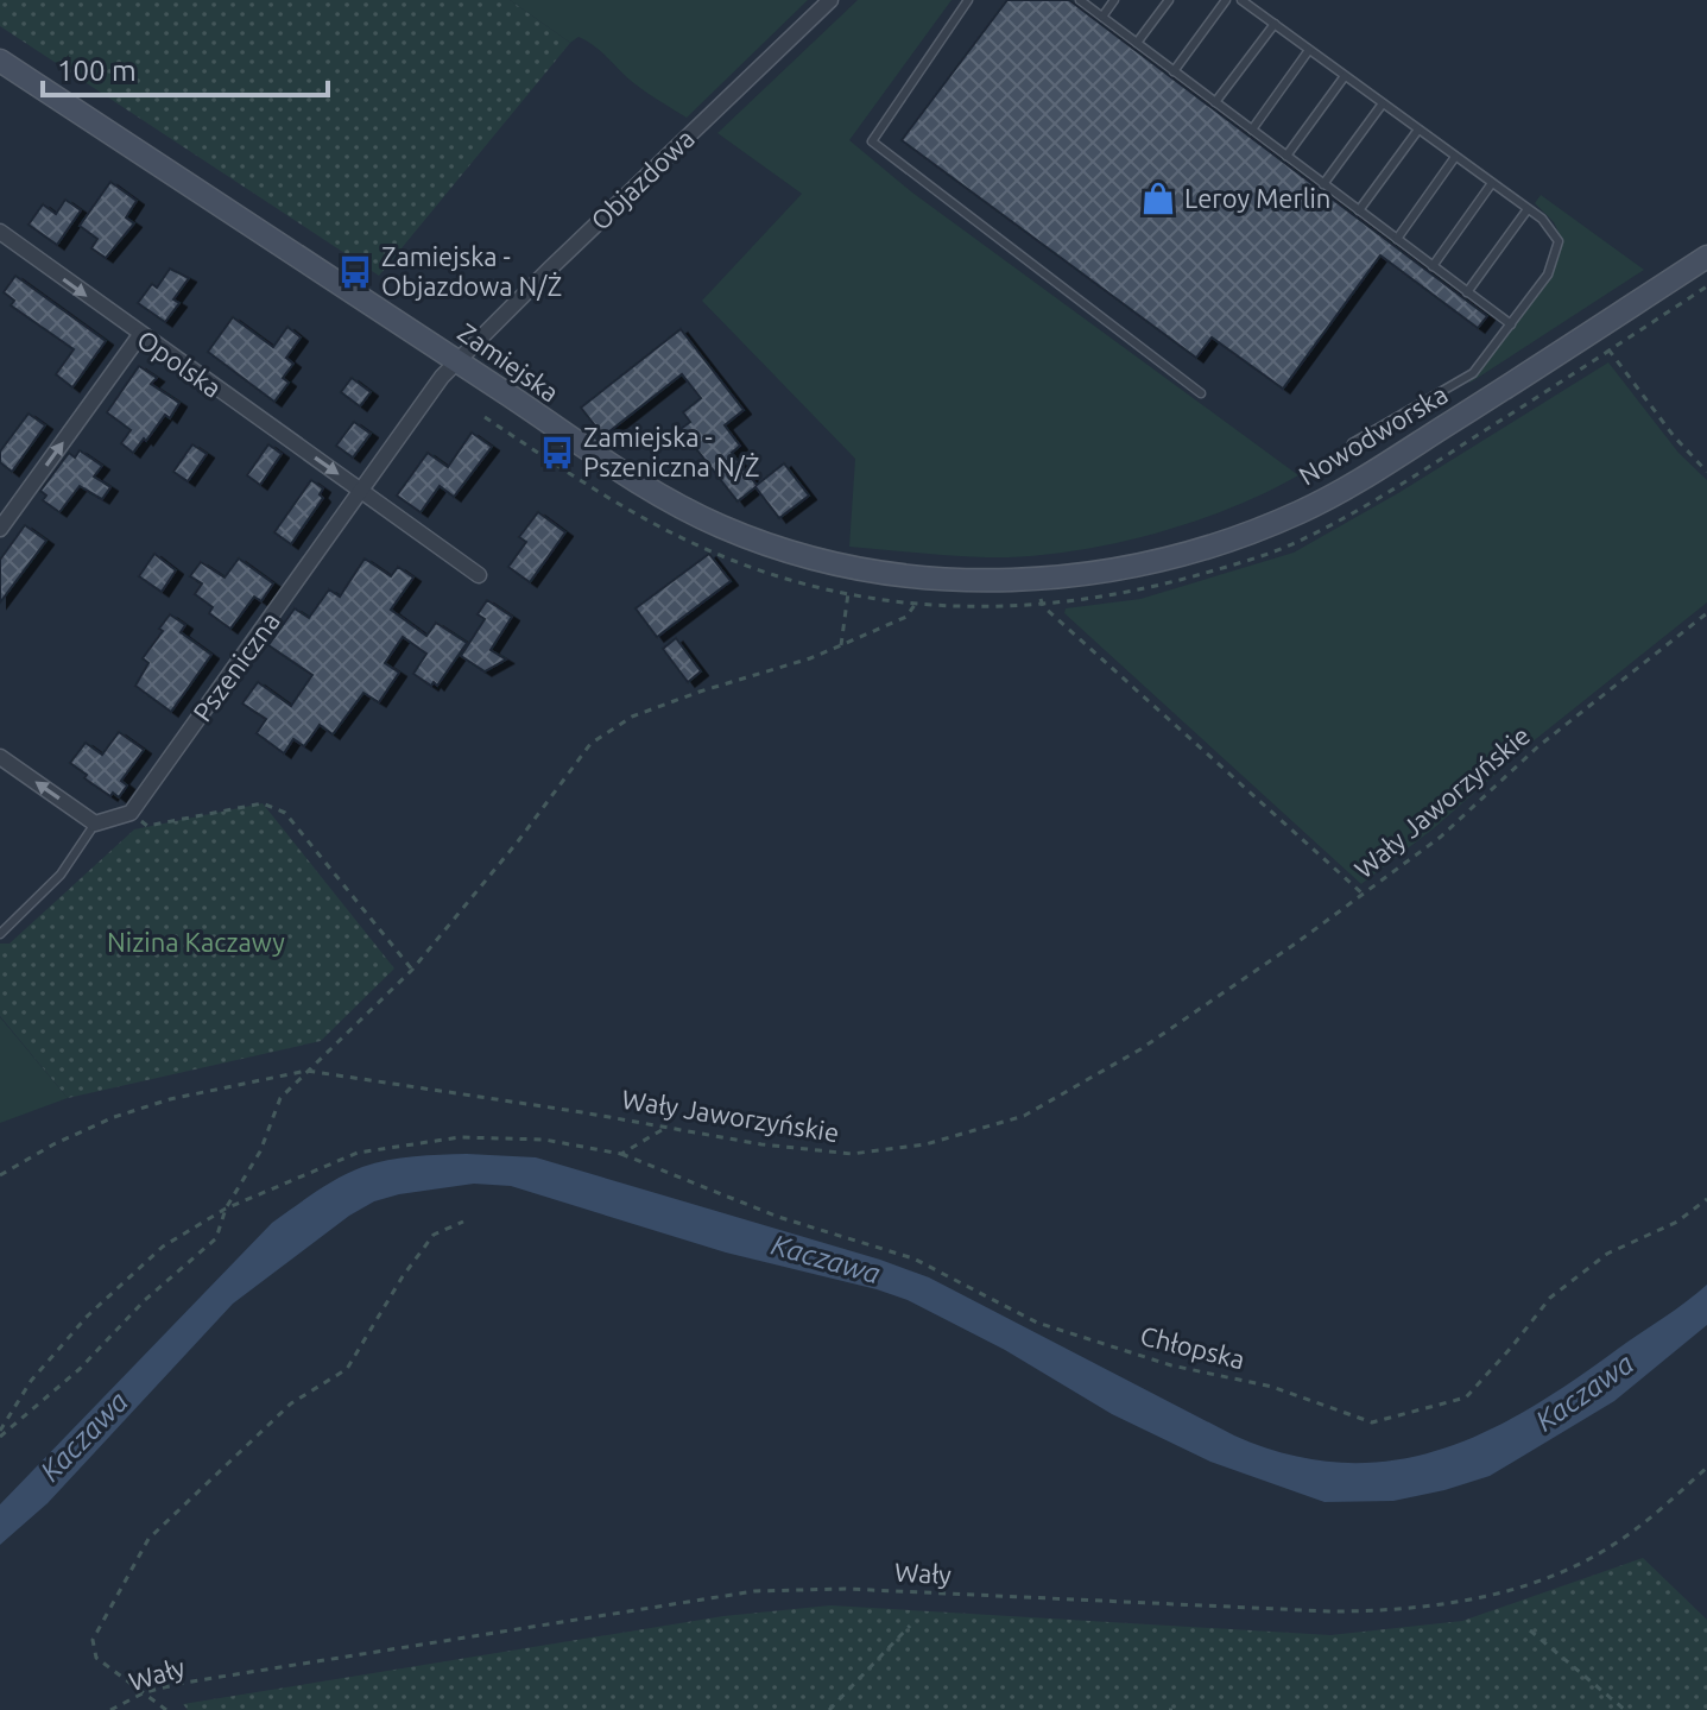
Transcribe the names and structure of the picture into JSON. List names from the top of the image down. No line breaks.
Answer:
{"streets":{"street":["Objazdowa","Zamiejska","Opolska","Nowodworska","Pszeniczna"],"path":["Wały Jaworzyńskie","Chłopska","Wały"]},"crossings":[["Objazdowa","Zamiejska"],["Objazdowa","Pszeniczna"],["Zamiejska","Nowodworska"],["Zamiejska","Pszeniczna"],["Opolska","Pszeniczna"]],"one_way":["Opolska"],"water":["Kaczawa"],"parks":["Nizina Kaczawy"],"places":{"shop":["Leroy Merlin"],"bus stop":["Zamiejska - Objazdowa N/Ż","Zamiejska - Pszeniczna N/Ż"]},"scale_bar":"100 m"}
